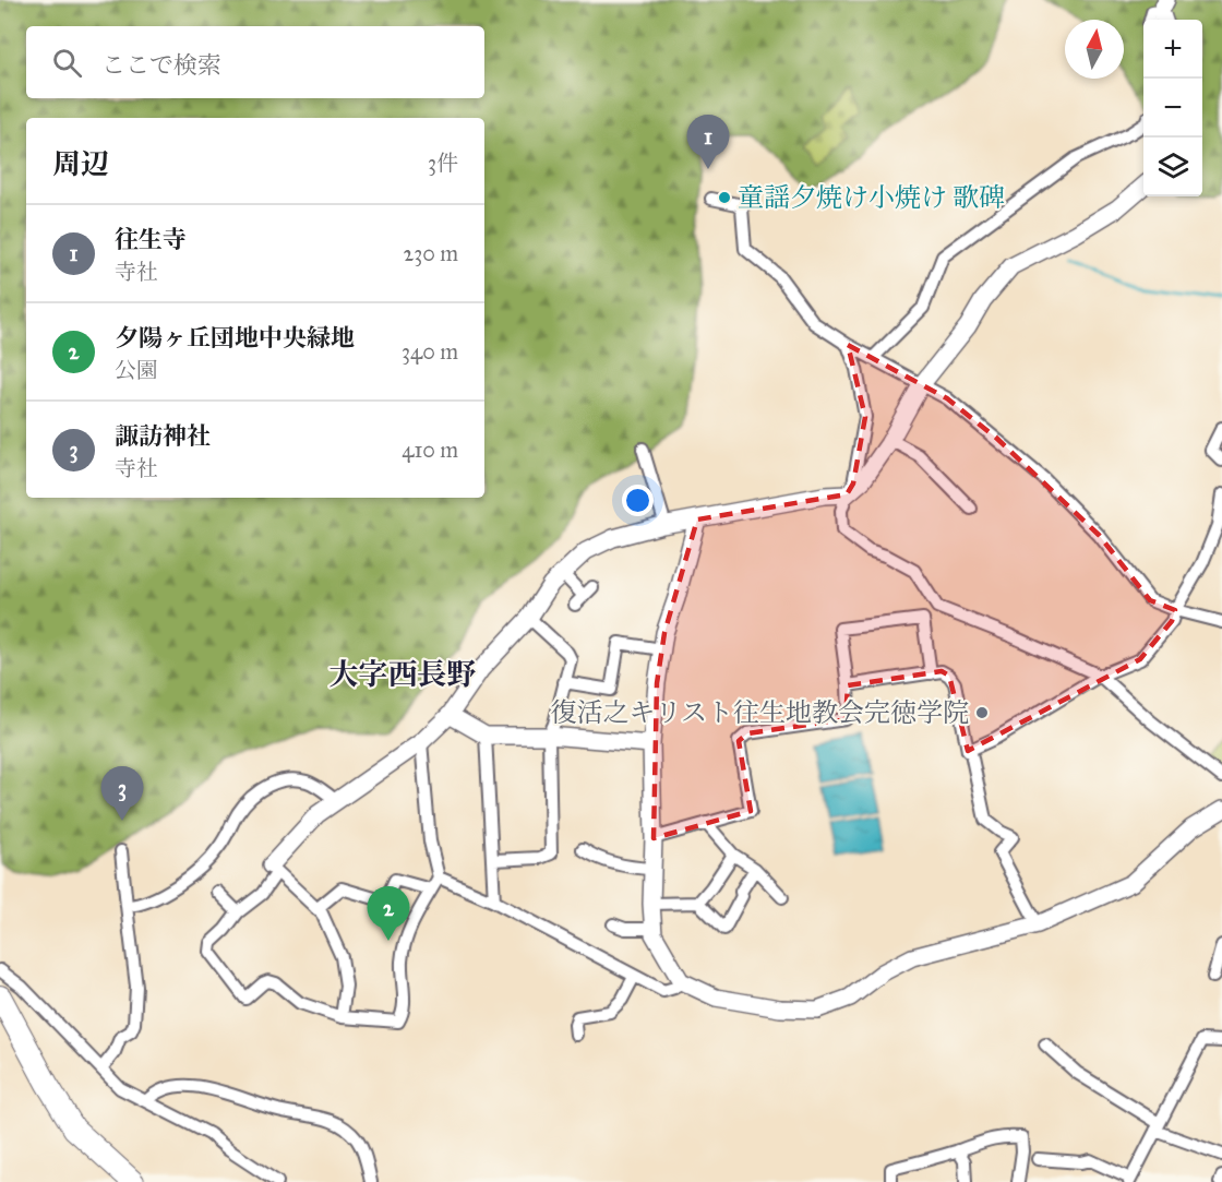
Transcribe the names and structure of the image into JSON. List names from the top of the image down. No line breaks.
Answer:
{"districts":["大字西長野"],"places":["童謡夕焼け小焼け 歌碑","復活之キリスト往生地教会完徳学院"],"north":"top","page":{"map_buttons":["+","−"],"search":"ここで検索","pins":["1","3","2"],"heading":["周辺","3件"],"list":[{"mark":"1","name":"往生寺","note":"寺社","value":"230 m"},{"mark":"2","name":"夕陽ヶ丘団地中央緑地","note":"公園","value":"340 m"},{"mark":"3","name":"諏訪神社","note":"寺社","value":"410 m"}]}}
